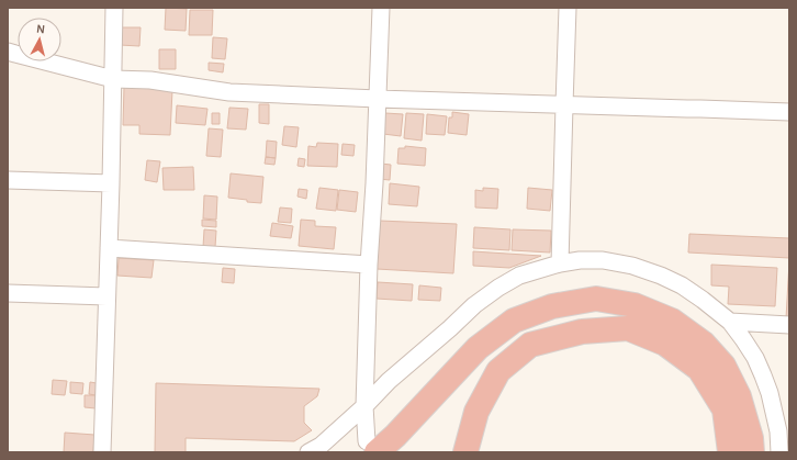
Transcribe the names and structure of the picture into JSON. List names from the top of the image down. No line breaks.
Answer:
{"north":"top"}
